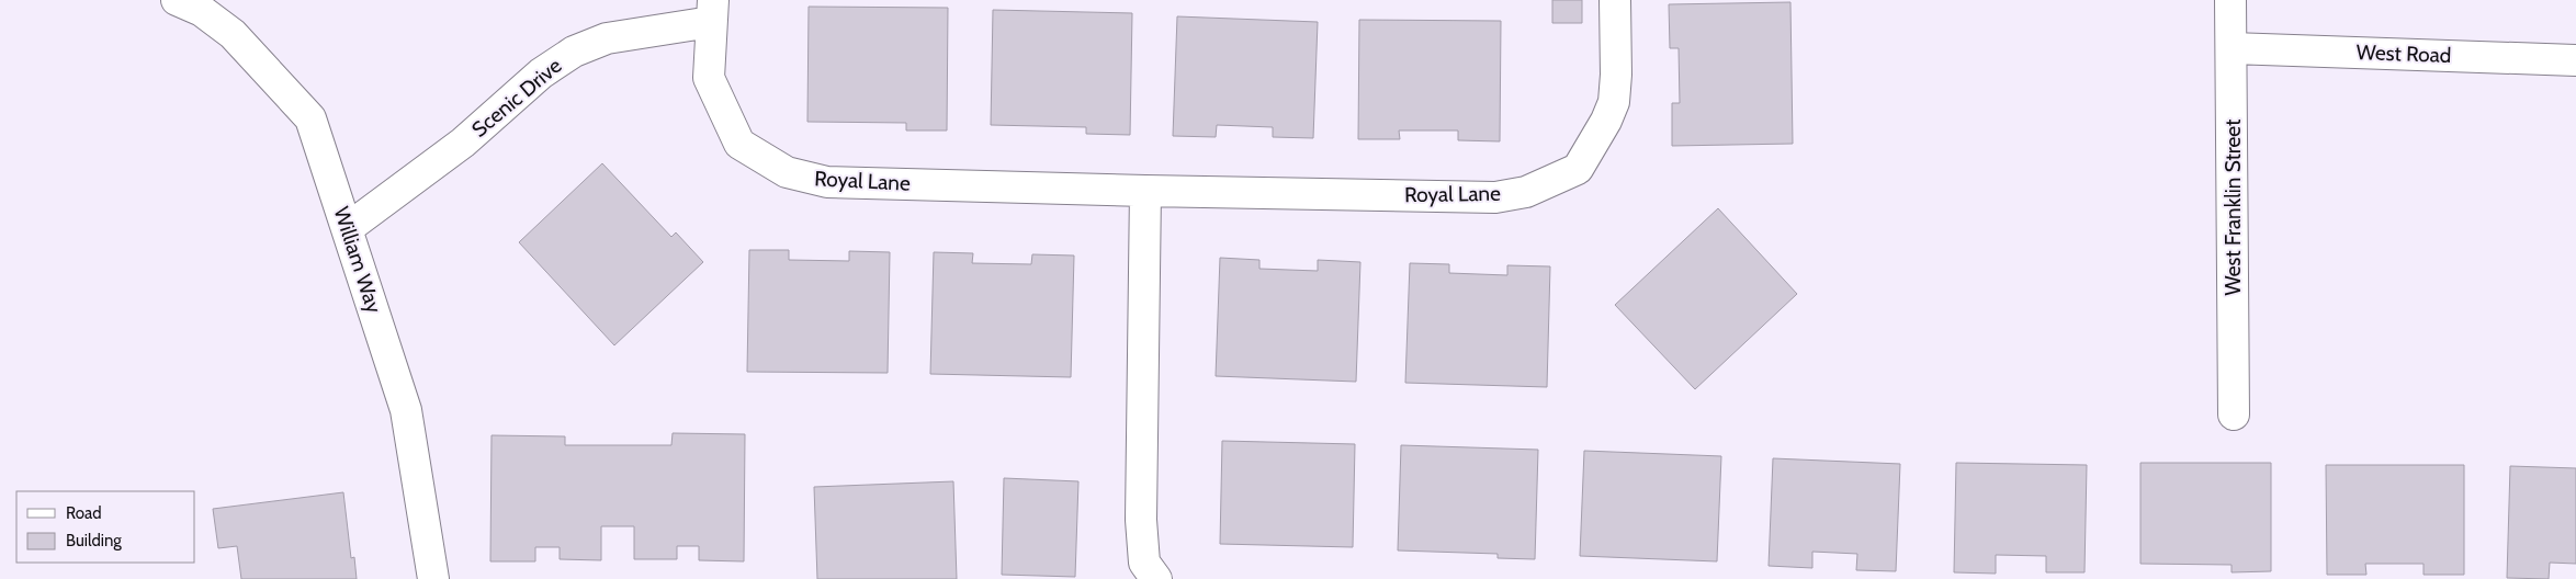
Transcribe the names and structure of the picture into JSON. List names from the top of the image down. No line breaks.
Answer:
{"streets":{"street":["West Road","Scenic Drive","Royal Lane","West Franklin Street","William Way"]},"crossings":[["West Road","West Franklin Street"],["Scenic Drive","Royal Lane"],["Scenic Drive","William Way"]],"legend":["Road","Building"]}
